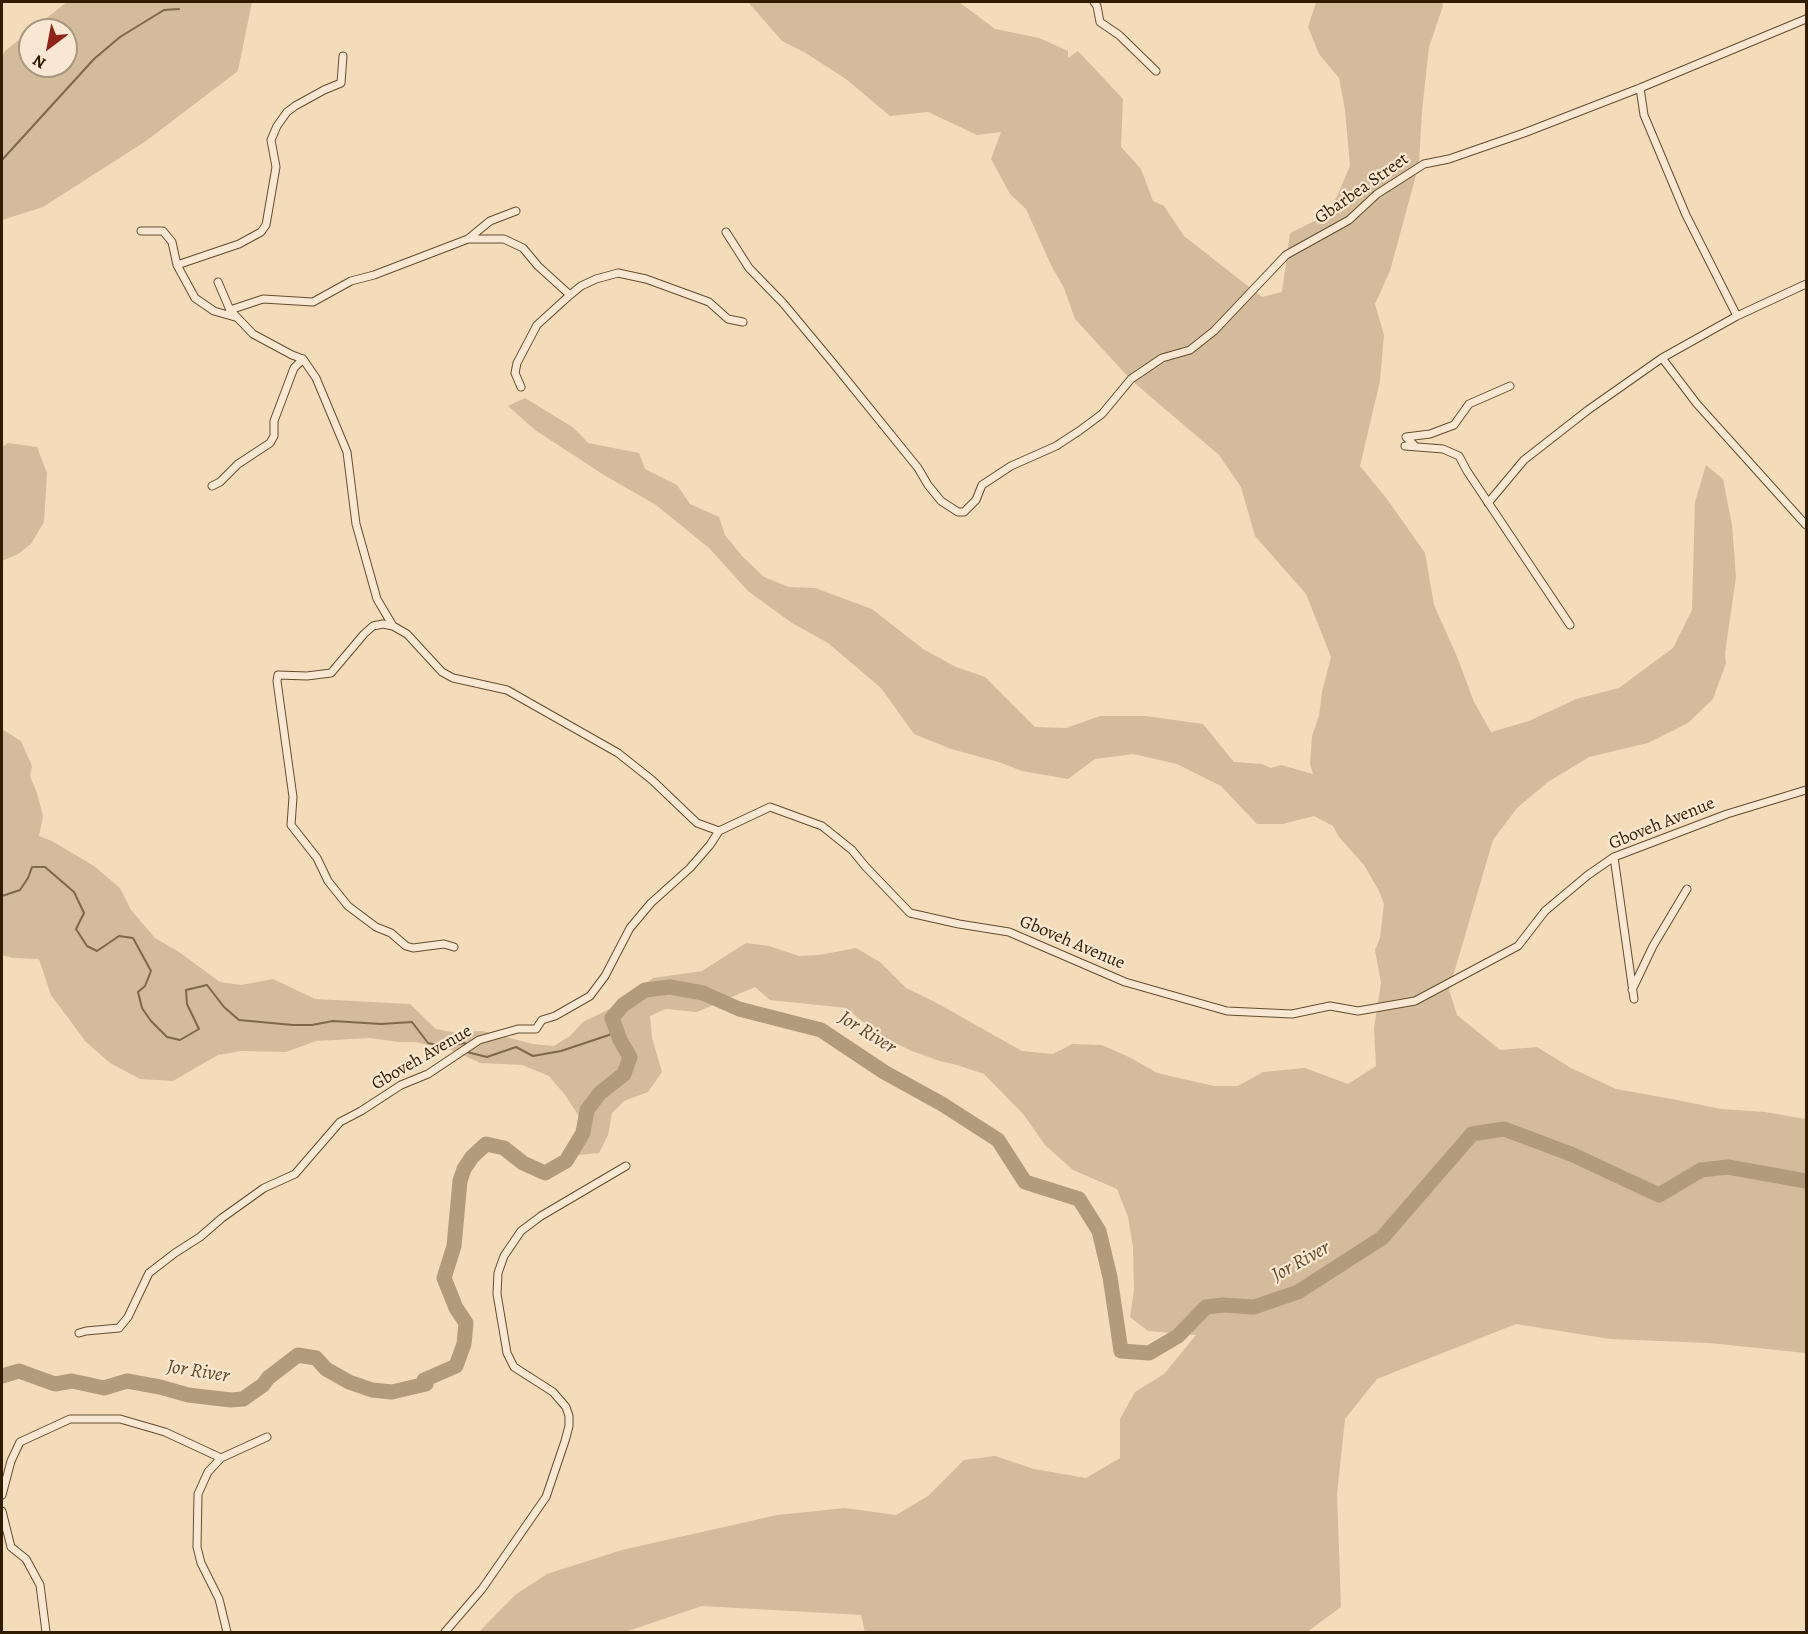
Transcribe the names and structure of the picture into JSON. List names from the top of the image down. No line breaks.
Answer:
{"streets":{"street":["Gbarbea Street","Gboveh Avenue"]},"water":["Jor River"],"north":"bottom left"}
